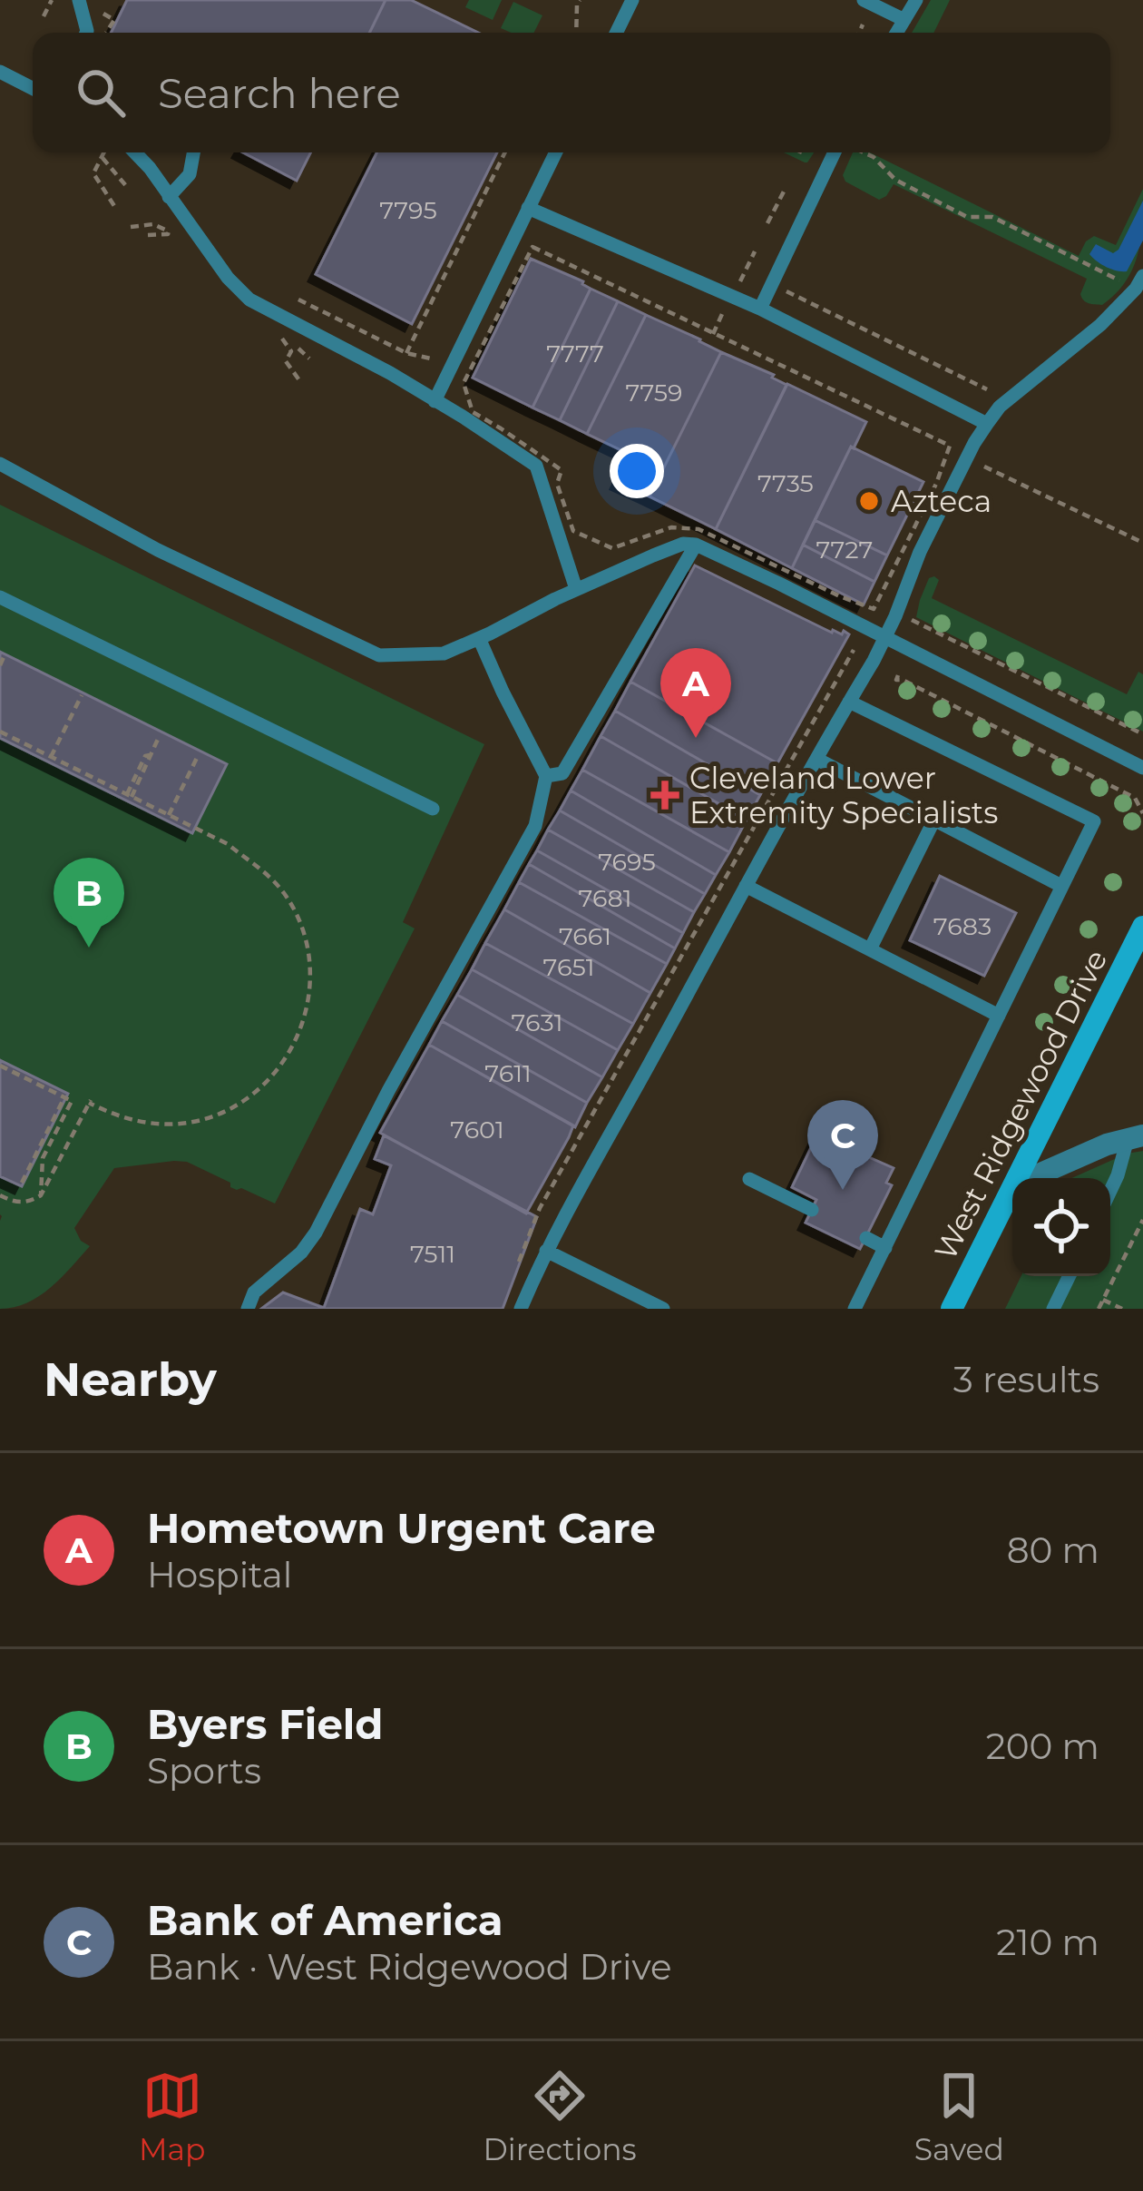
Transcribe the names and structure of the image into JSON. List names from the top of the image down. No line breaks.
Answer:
{"streets":{"main road":["West Ridgewood Drive"]},"places":{"other":["Azteca"],"health":["Cleveland Lower Extremity Specialists"]},"house_numbers":["7795","7777","7759","7735","7727","7695","7681","7683","7661","7651","7631","7611","7601","7511"],"page":{"search":"Search here","pins":["A","B","C"],"heading":["Nearby","3 results"],"list":[{"mark":"A","name":"Hometown Urgent Care","note":"Hospital","value":"80 m"},{"mark":"B","name":"Byers Field","note":"Sports","value":"200 m"},{"mark":"C","name":"Bank of America","note":"Bank · West Ridgewood Drive","value":"210 m"}],"nav":["Map","Directions","Saved"]}}
